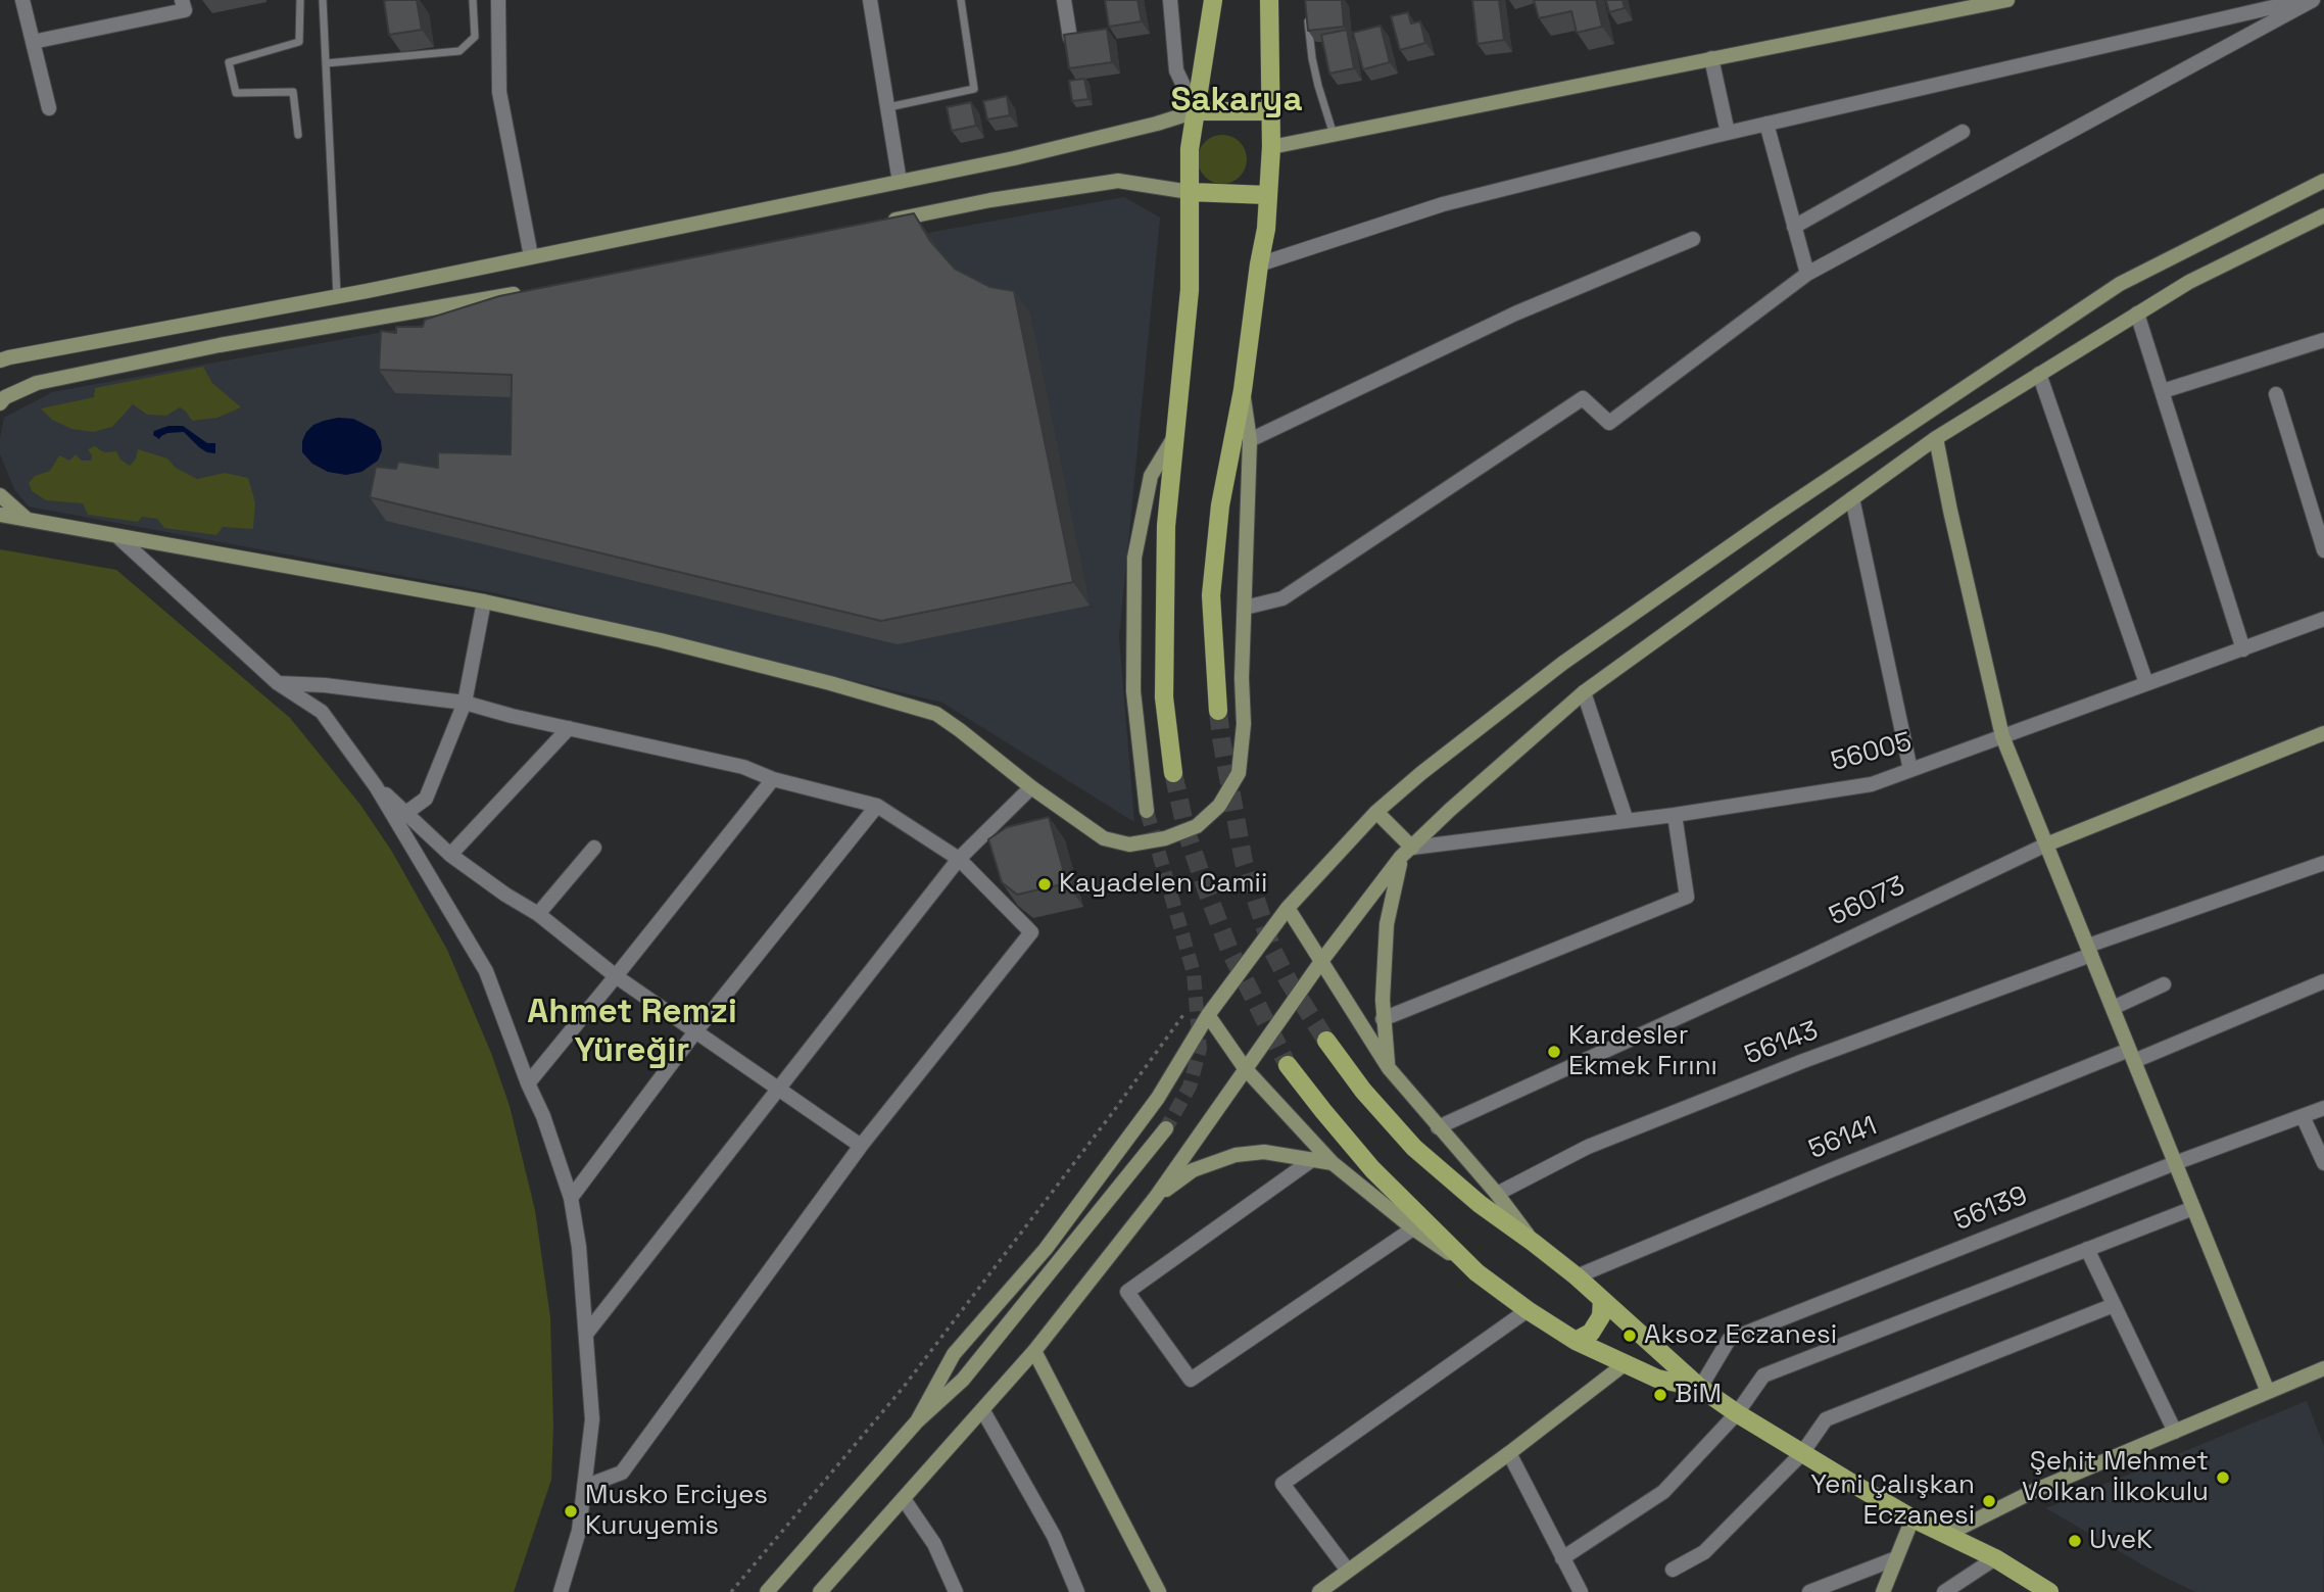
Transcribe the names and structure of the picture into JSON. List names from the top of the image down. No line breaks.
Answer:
{"streets":{"main road":["56073"],"street":["56005","56143","56141","56139"]},"districts":["Sakarya","Ahmet Remzi Yüreğir"],"places":["Kayadelen Camii","Kardesler Ekmek Fırını","Aksoz Eczanesi","BiM","Şehit Mehmet Volkan İlkokulu","Yeni Çalışkan Eczanesi","Musko Erciyes Kuruyemis","UveK"]}
